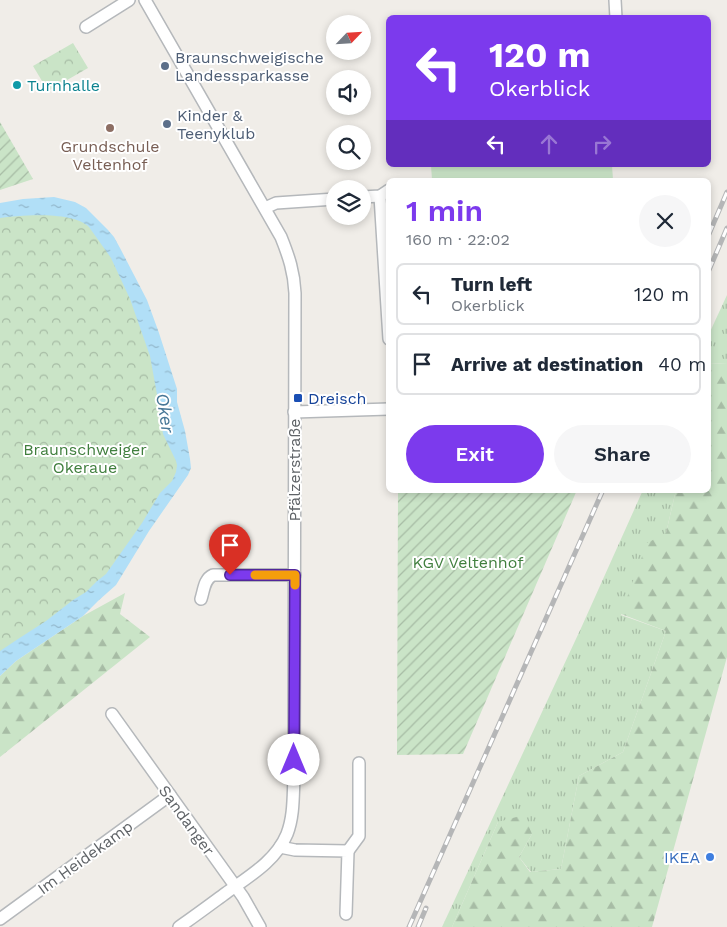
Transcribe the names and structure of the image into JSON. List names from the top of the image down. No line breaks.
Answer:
{"streets":{"street":["Pfälzerstraße","Sandanger","Im Heidekamp"]},"crossings":[["Pfälzerstraße","Sandanger"],["Sandanger","Im Heidekamp"]],"water":["Oker"],"parks":["Braunschweiger Okeraue","KGV Veltenhof"],"places":{"other":["Braunschweigische Landessparkasse","Turnhalle","Kinder & Teenyklub","Grundschule Veltenhof","IKEA"],"transit":["Dreisch"]},"north":"top right","page":{"turn":["120 m","Okerblick"],"heading":["1 min","160 m · 22:02"],"list":[{"name":"Turn left","note":"Okerblick","value":"120 m"},{"name":"Arrive at destination","value":"40 m"}],"buttons":["Exit","Share"]}}
